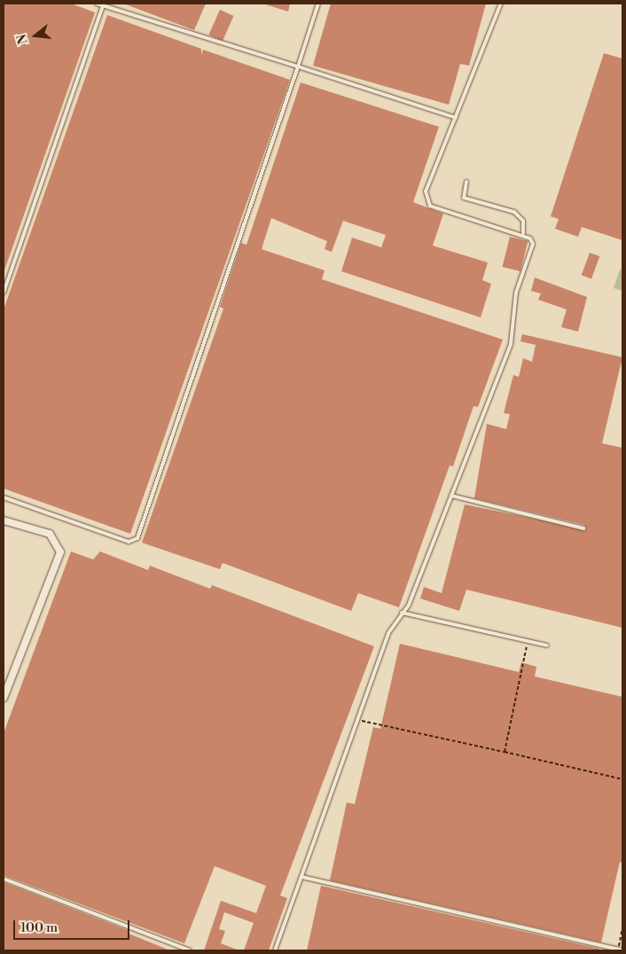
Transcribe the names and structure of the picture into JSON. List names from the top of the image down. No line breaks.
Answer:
{"scale_bar":"100 m","north":"left"}
